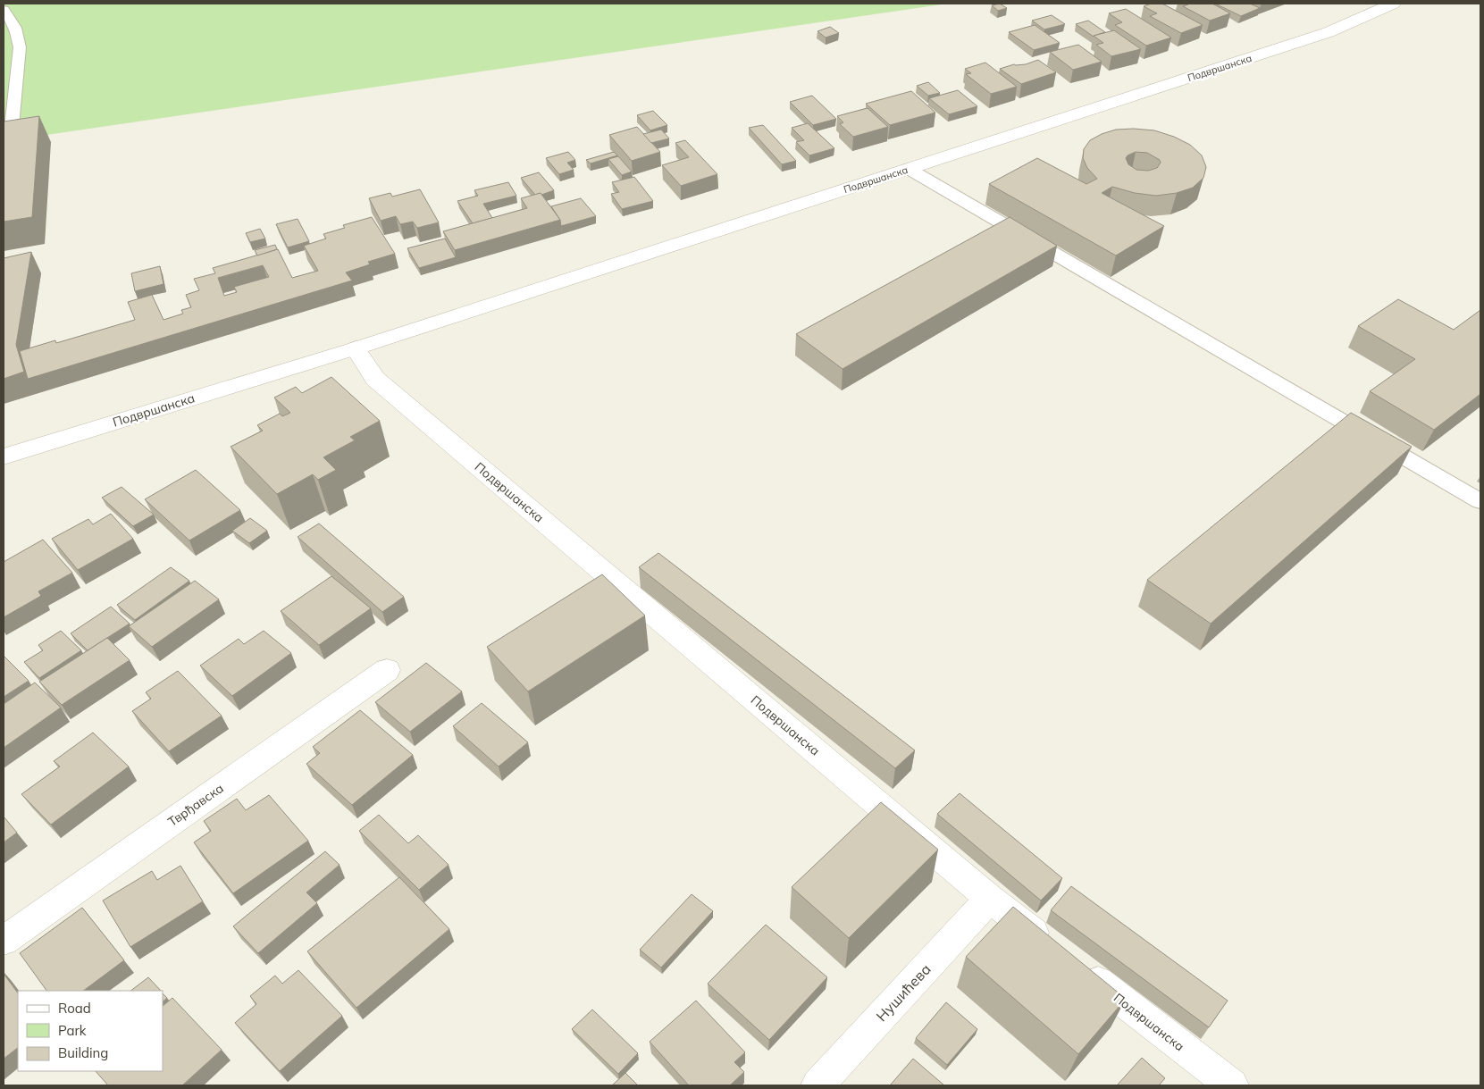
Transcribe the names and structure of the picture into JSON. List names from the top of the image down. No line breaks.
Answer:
{"streets":{"street":["Подвршанска","Тврђавска","Нушићева"]},"crossings":[["Подвршанска","Нушићева"]],"legend":["Road","Park","Building"]}
